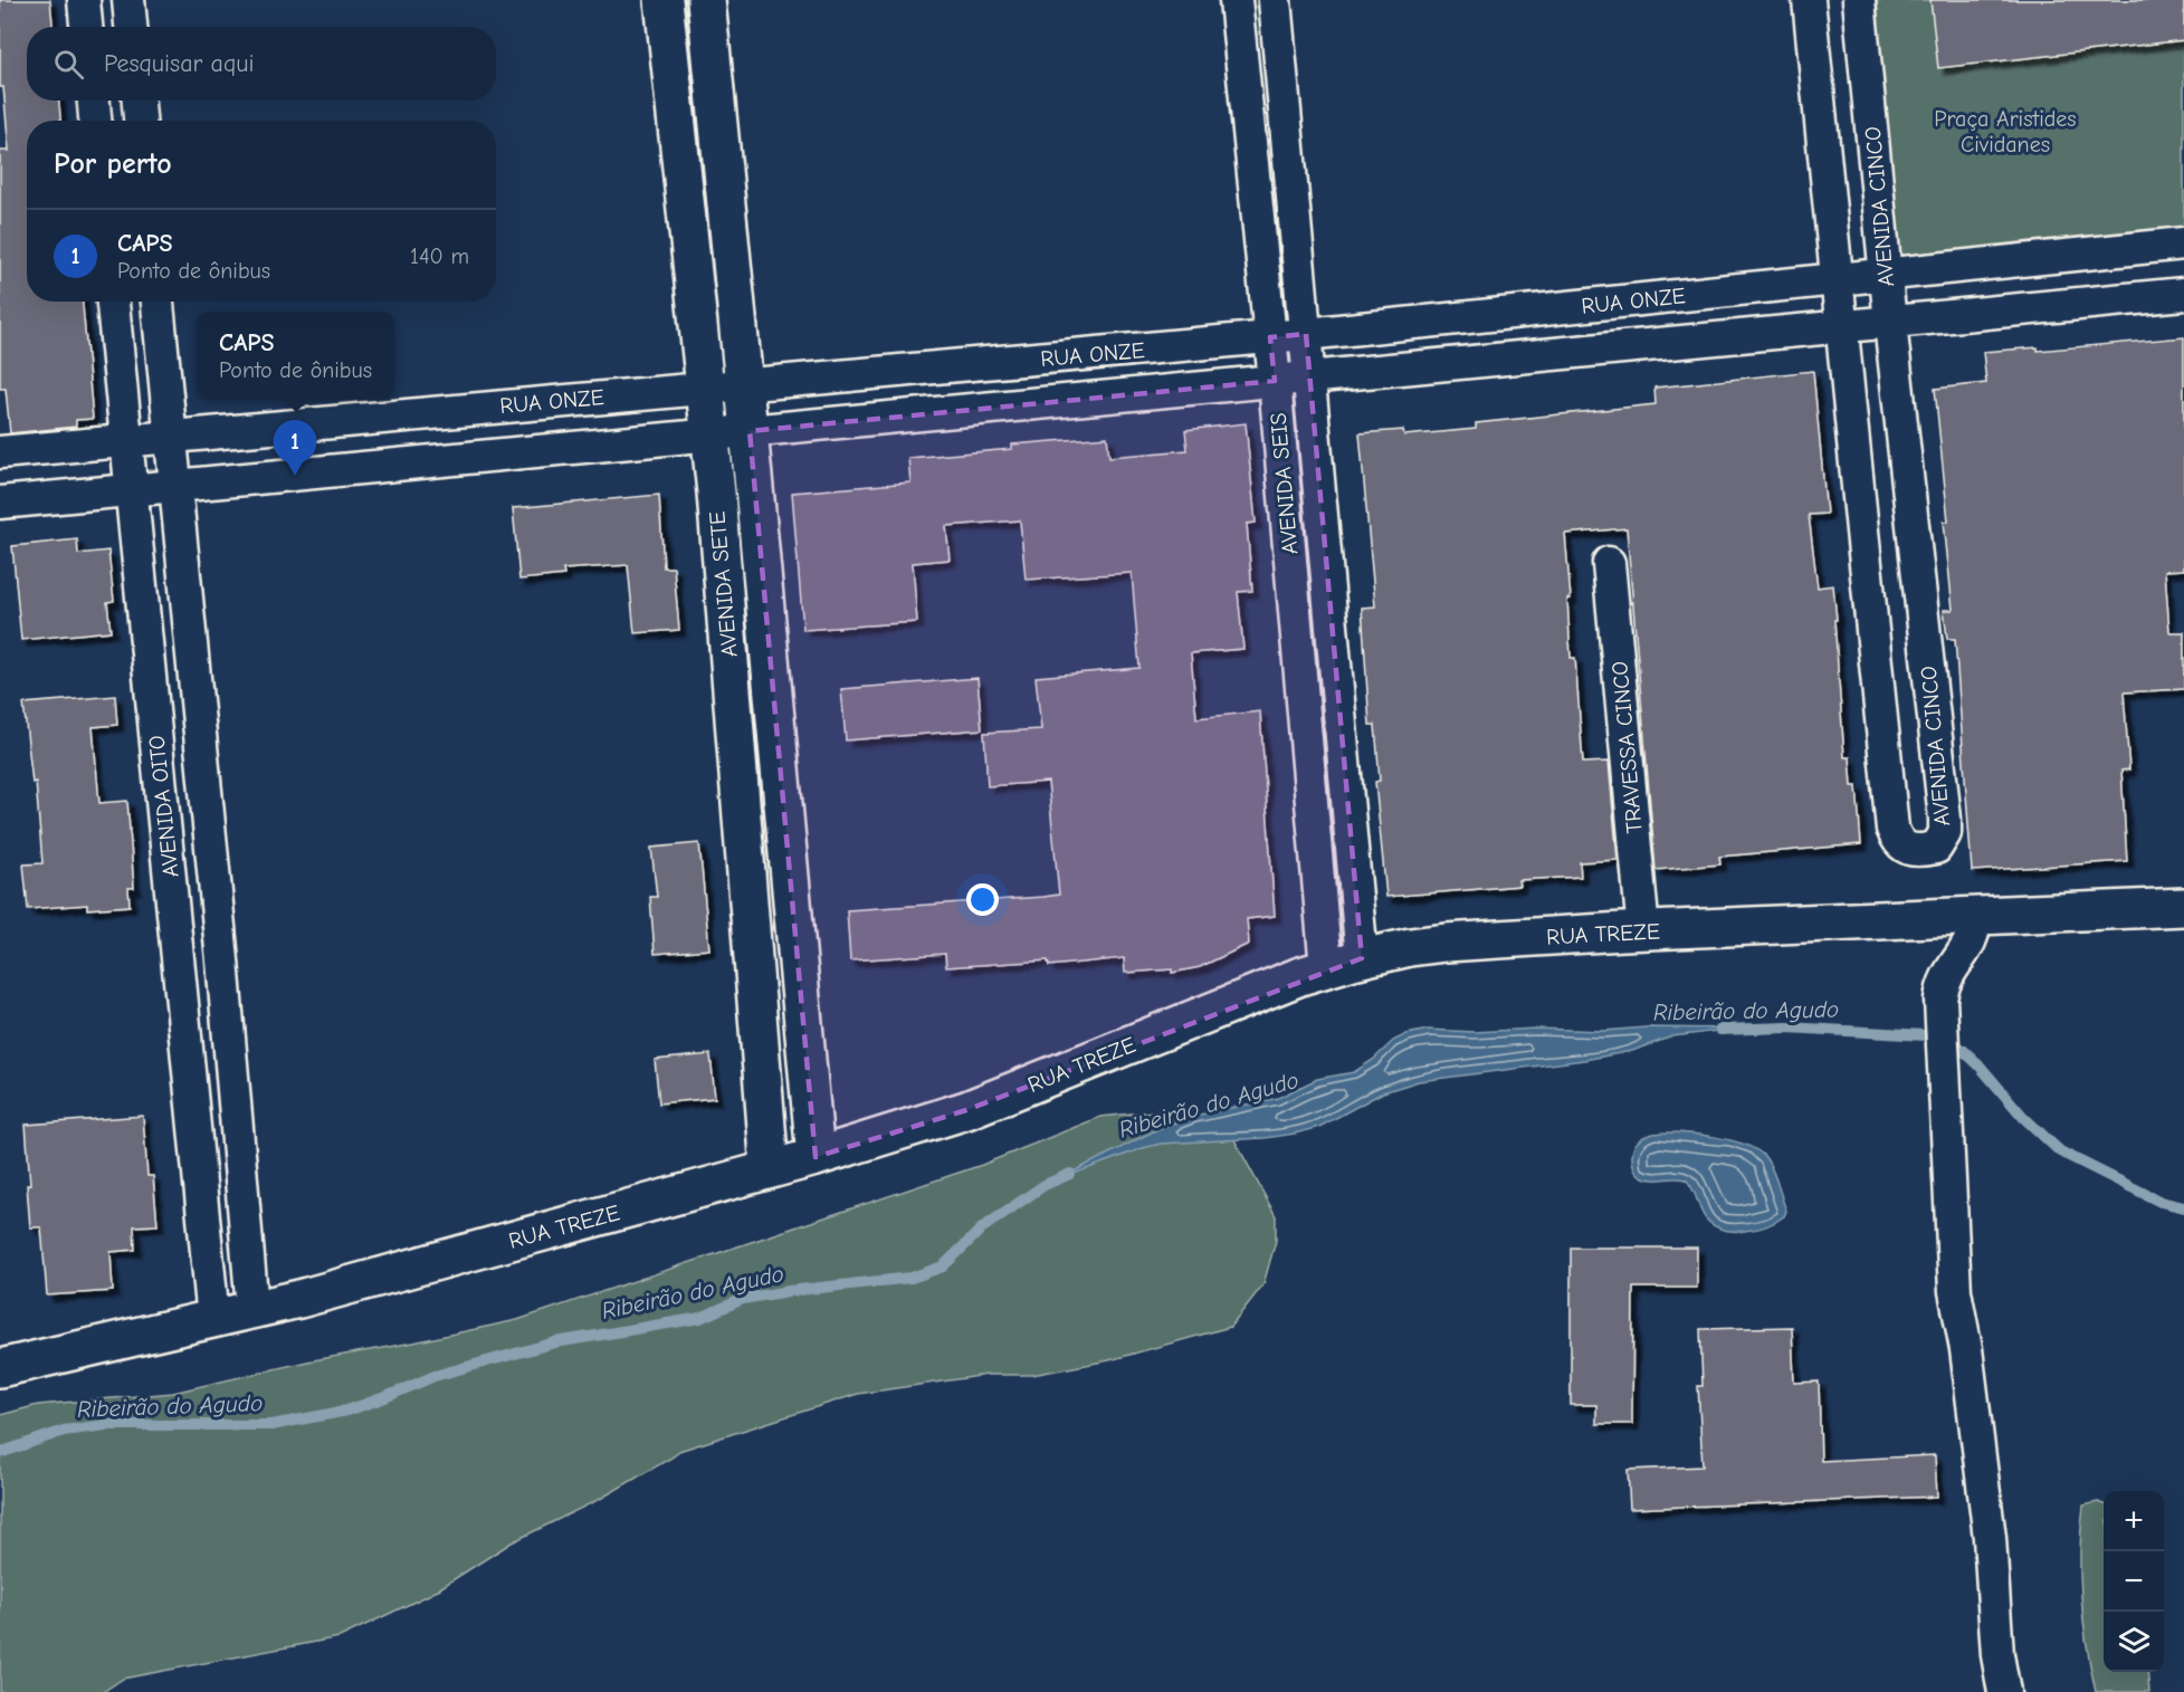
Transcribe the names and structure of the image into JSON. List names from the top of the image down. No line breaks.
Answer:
{"streets":{"street":["AVENIDA CINCO","RUA ONZE","AVENIDA SEIS","AVENIDA SETE","TRAVESSA CINCO","AVENIDA OITO","RUA TREZE"]},"crossings":[["AVENIDA CINCO","RUA ONZE"],["RUA ONZE","AVENIDA SEIS"],["RUA ONZE","AVENIDA SETE"],["RUA ONZE","AVENIDA OITO"],["AVENIDA SEIS","RUA TREZE"],["AVENIDA SETE","RUA TREZE"],["TRAVESSA CINCO","RUA TREZE"],["AVENIDA OITO","RUA TREZE"]],"water":["Ribeirão do Agudo"],"parks":["Praça Aristides Cividanes"],"page":{"search":"Pesquisar aqui","heading":"Por perto","list":[{"mark":"1","name":"CAPS","note":"Ponto de ônibus","value":"140 m"}],"popup":["CAPS","Ponto de ônibus"],"pins":"1","map_buttons":["+","−"]}}
